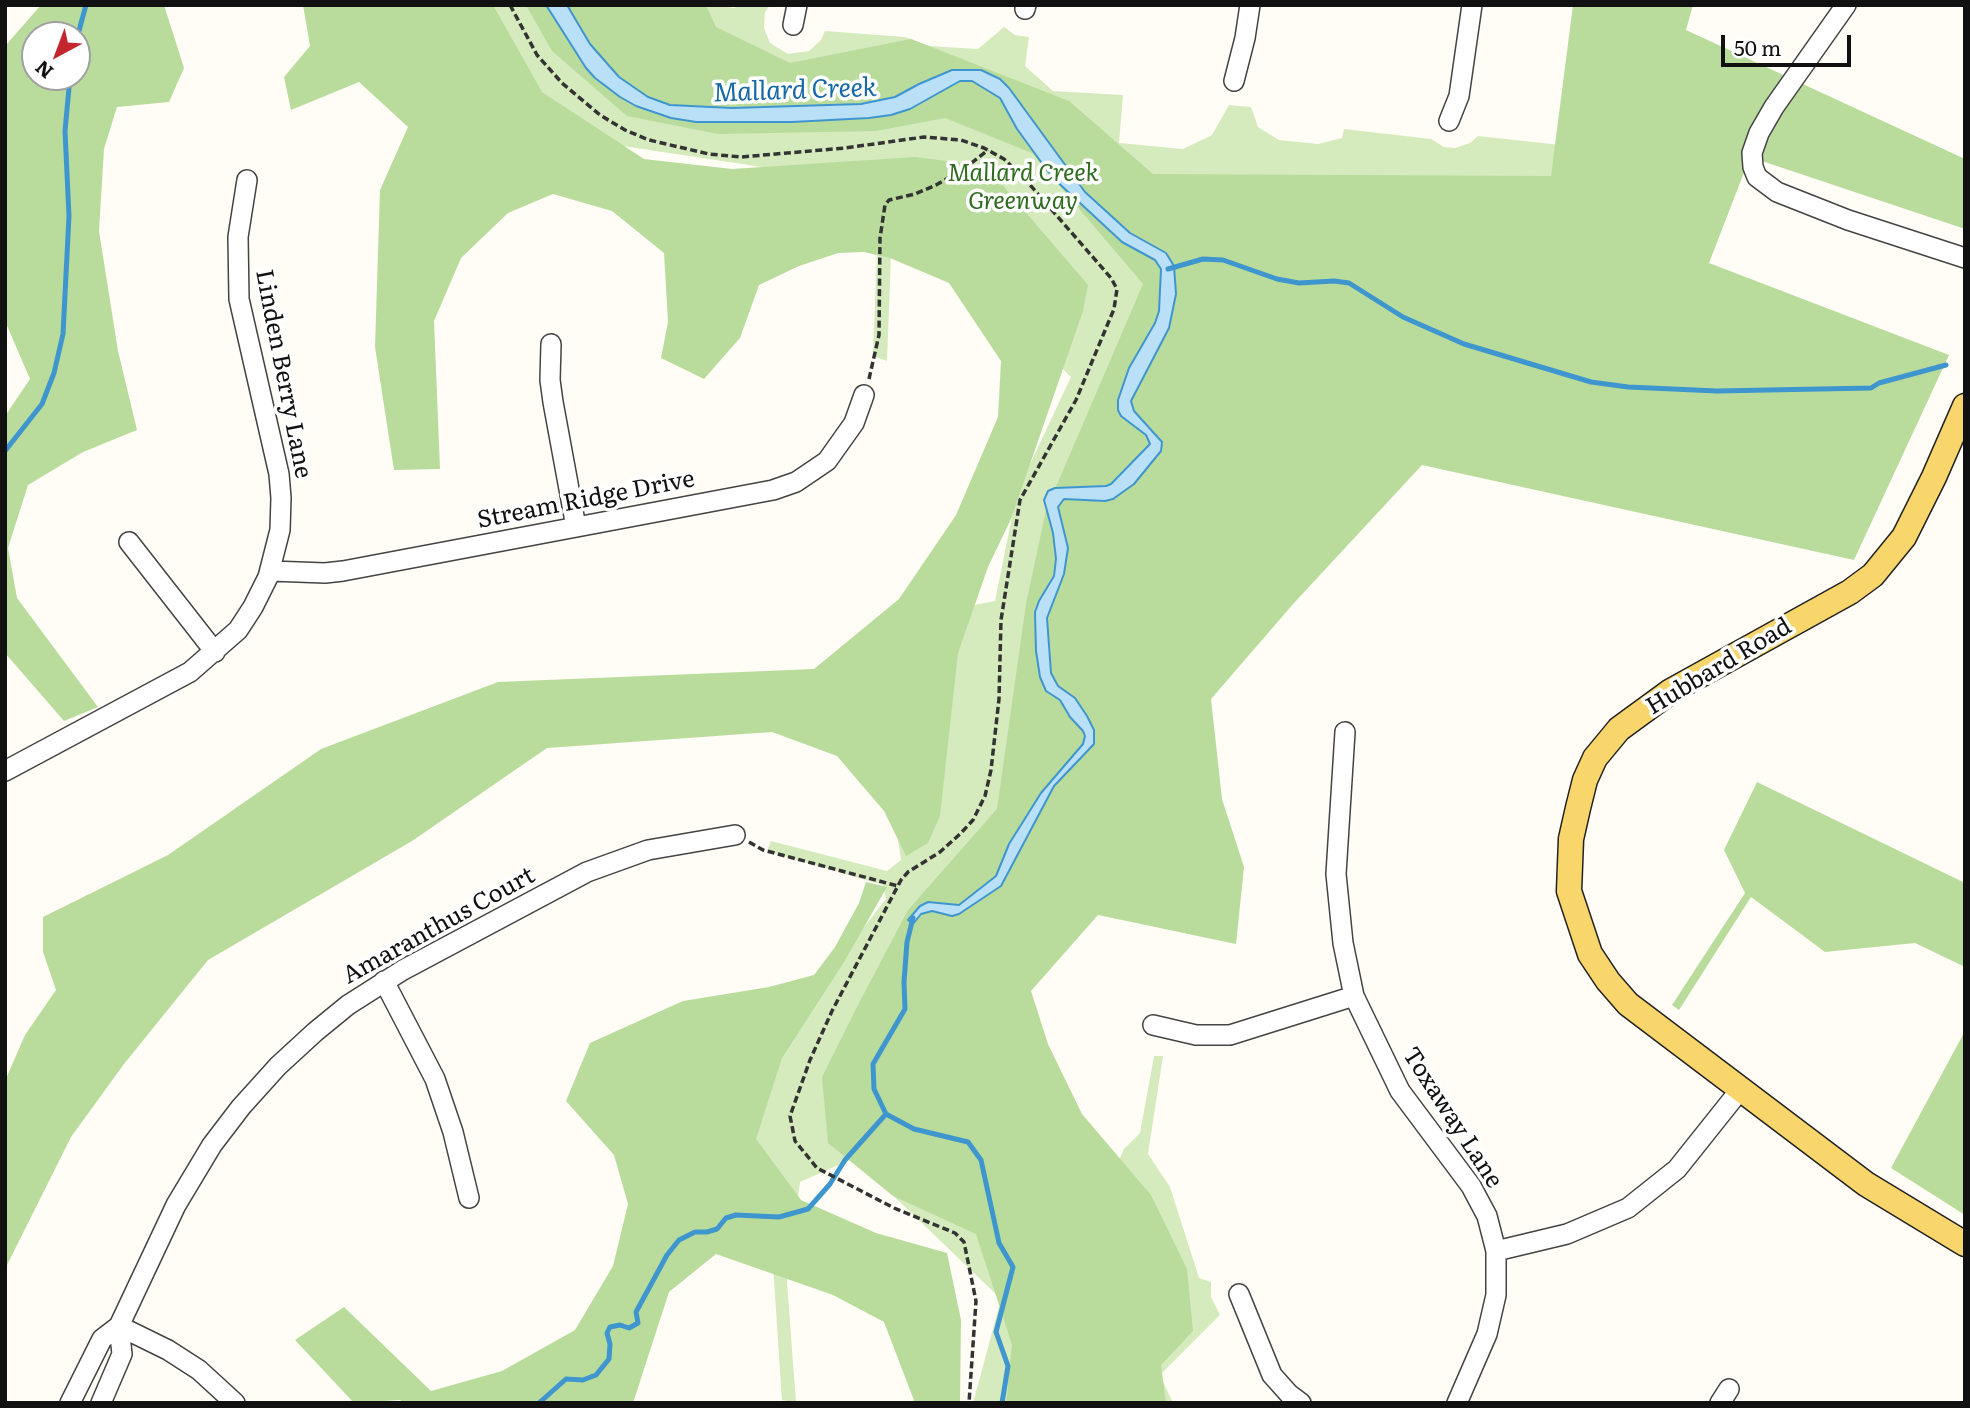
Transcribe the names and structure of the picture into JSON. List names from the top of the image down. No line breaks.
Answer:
{"streets":{"main road":["Hubbard Road"],"street":["Linden Berry Lane","Stream Ridge Drive","Amaranthus Court","Toxaway Lane"]},"crossings":[["Linden Berry Lane","Stream Ridge Drive"]],"water":["Mallard Creek"],"parks":["Mallard Creek Greenway"],"scale_bar":"50 m","north":"bottom left"}
